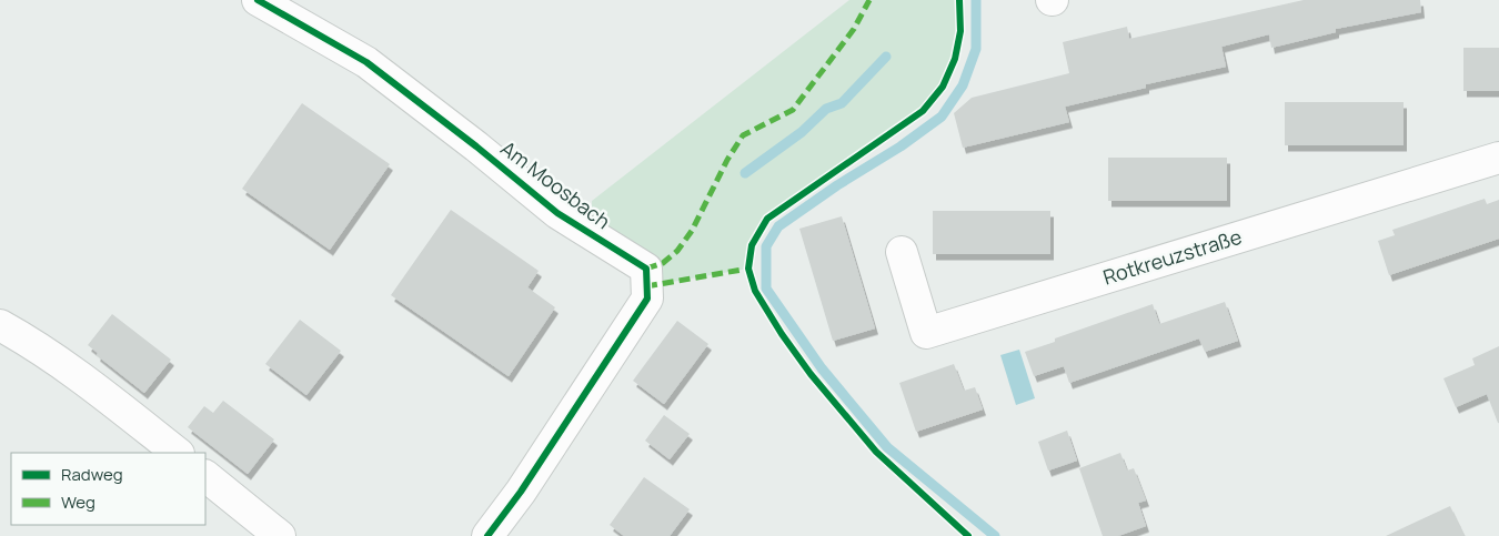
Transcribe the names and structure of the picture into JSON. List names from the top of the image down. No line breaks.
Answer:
{"streets":{"street":["Am Moosbach","Rotkreuzstraße"]},"legend":["Radweg","Weg"]}
